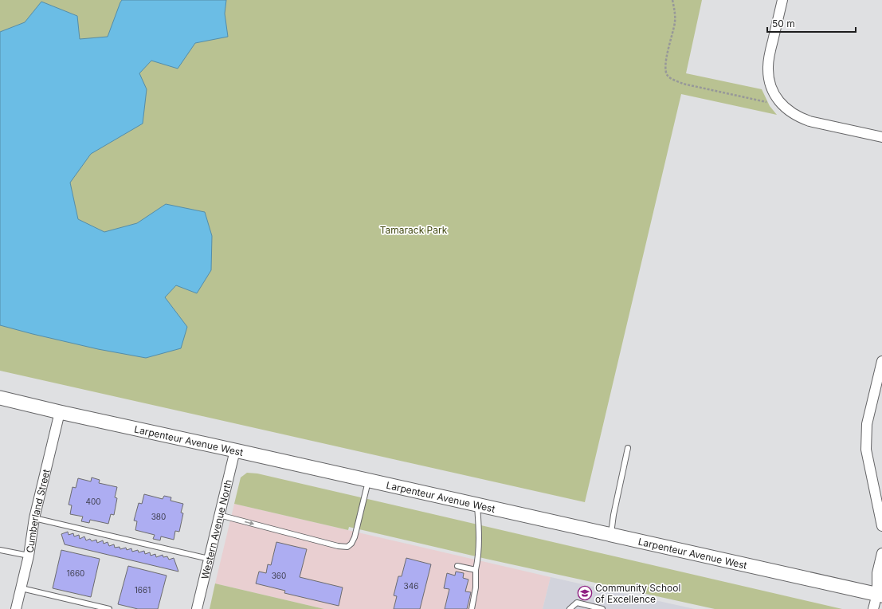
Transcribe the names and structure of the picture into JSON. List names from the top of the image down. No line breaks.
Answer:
{"streets":{"main road":["Larpenteur Avenue West"],"street":["Cumberland Street","Western Avenue North"]},"crossings":[["Larpenteur Avenue West","Cumberland Street"],["Larpenteur Avenue West","Western Avenue North"]],"parks":["Tamarack Park"],"places":{"school or university":["Community School of Excellence"]},"house_numbers":["400","380","1660","360","346","1661"],"scale_bar":"50 m"}
